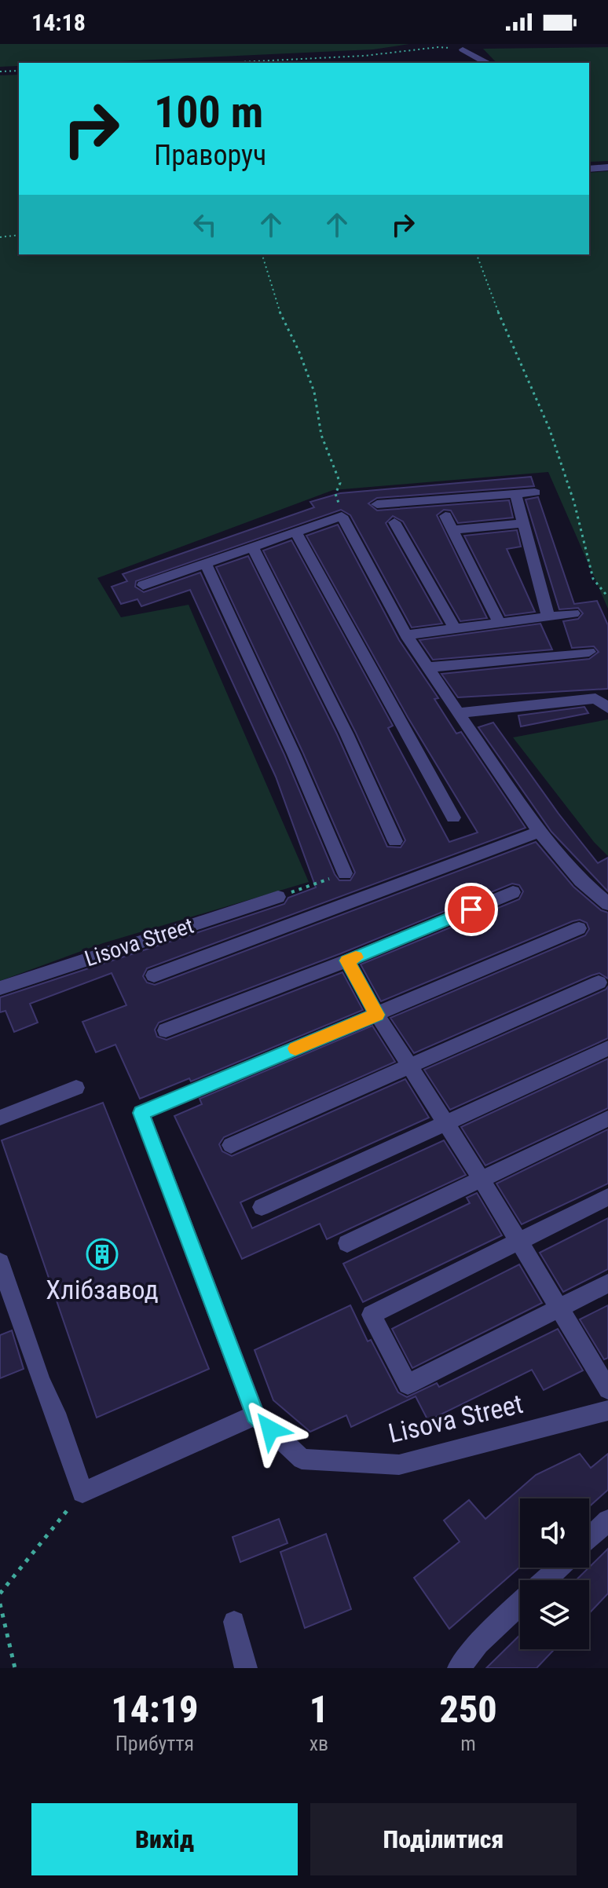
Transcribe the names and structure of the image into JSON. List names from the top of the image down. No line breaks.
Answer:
{"streets":{"street":["Lisova Street"]},"places":{"building":["Хлібзавод"]},"page":{"status":"14:18","turn":["100 m","Праворуч"],"eta":["14:19","Прибуття","1","хв","250","m"],"buttons":["Вихід","Поділитися"]}}
